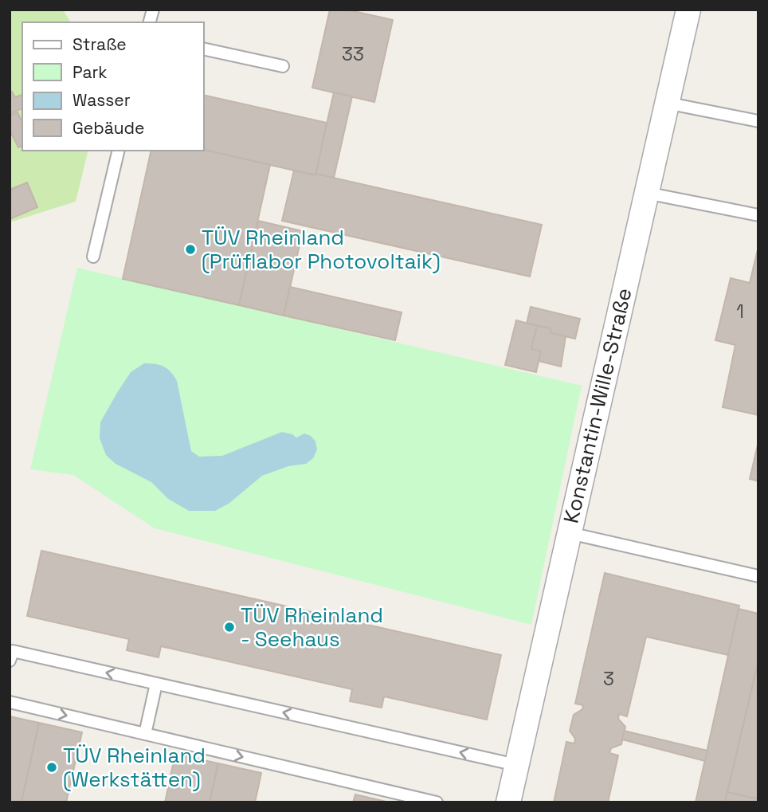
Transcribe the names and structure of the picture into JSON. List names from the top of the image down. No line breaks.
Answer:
{"streets":{"street":["Konstantin-Wille-Straße"]},"places":["TÜV Rheinland (Prüflabor Photovoltaik)","TÜV Rheinland - Seehaus","TÜV Rheinland (Werkstätten)"],"house_numbers":["33","1","3"],"legend":["Straße","Park","Wasser","Gebäude"]}
